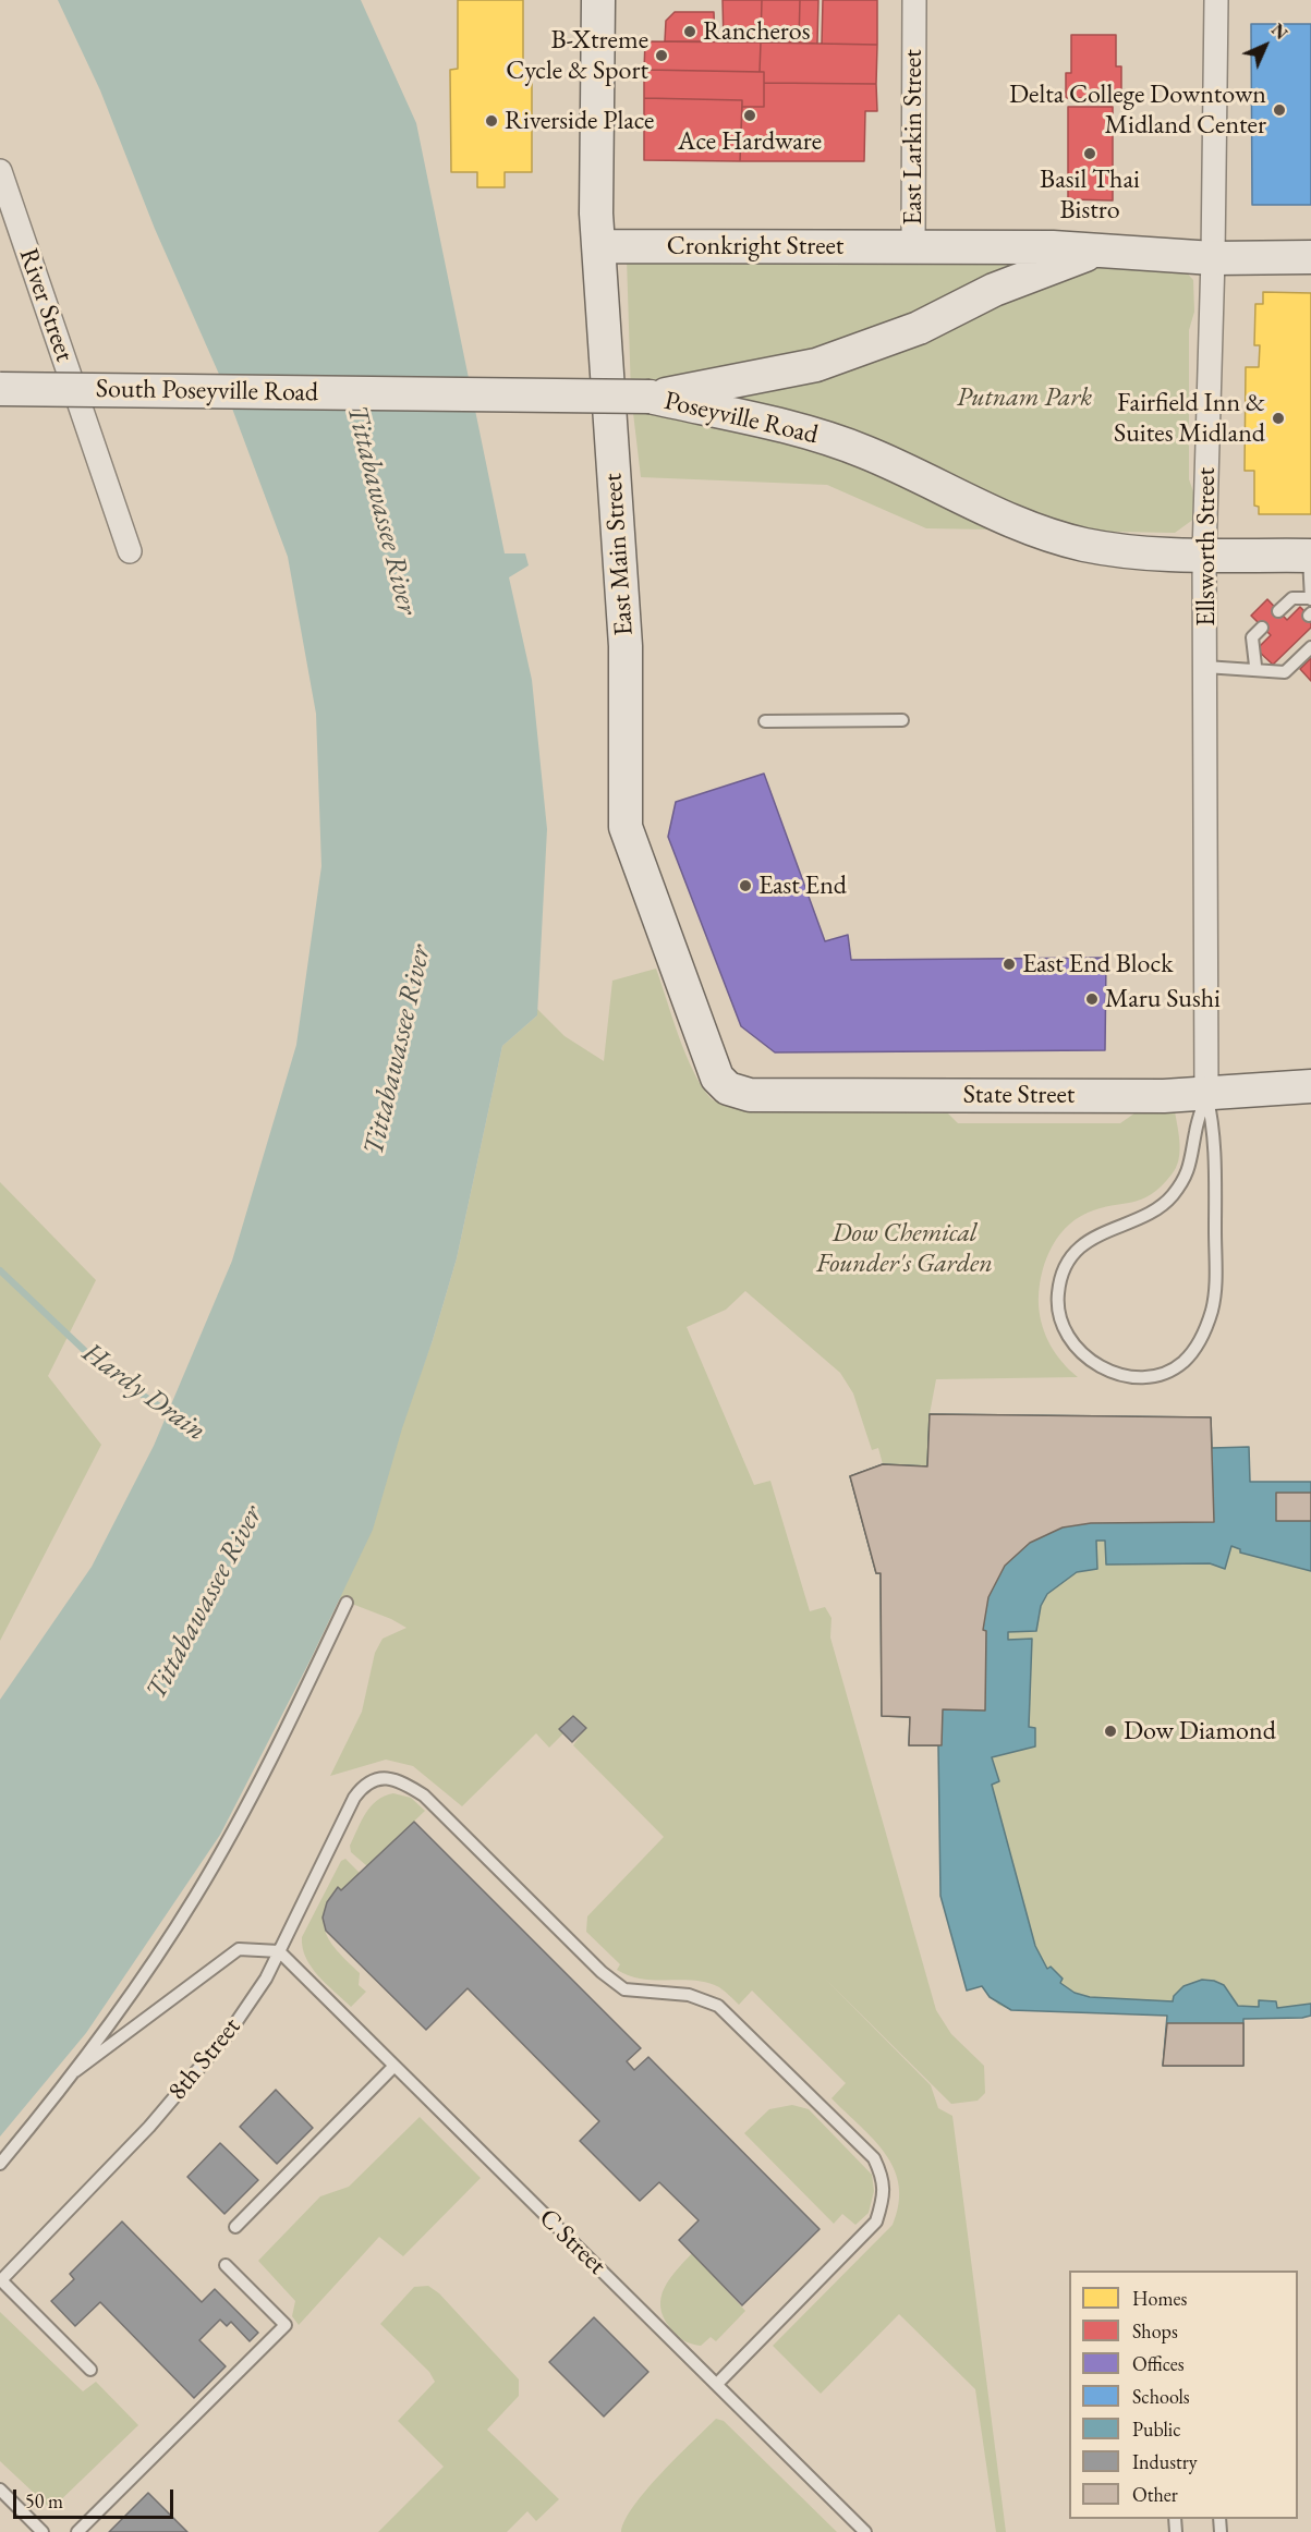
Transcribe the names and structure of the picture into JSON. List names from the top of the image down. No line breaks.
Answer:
{"streets":{"street":["East Larkin Street","Cronkright Street","River Street","South Poseyville Road","Poseyville Road","Ellsworth Street","East Main Street","State Street"],"lane":["8th Street","C Street"]},"crossings":[["East Larkin Street","Cronkright Street"],["East Larkin Street","Poseyville Road"],["Cronkright Street","East Main Street"],["South Poseyville Road","Poseyville Road"],["Poseyville Road","Ellsworth Street"],["Ellsworth Street","State Street"],["East Main Street","State Street"],["8th Street","C Street"]],"water":["Tittabawassee River","Hardy Drain"],"parks":["Putnam Park","Dow Chemical Founder's Garden"],"places":["Rancheros","B-Xtreme Cycle & Sport","Delta College Downtown Midland Center","Ace Hardware","Riverside Place","Basil Thai Bistro","Fairfield Inn & Suites Midland","East End","East End Block","Maru Sushi","Dow Diamond"],"legend":["Homes","Shops","Offices","Schools","Public","Industry","Other"],"scale_bar":"50 m","north":"top right"}
